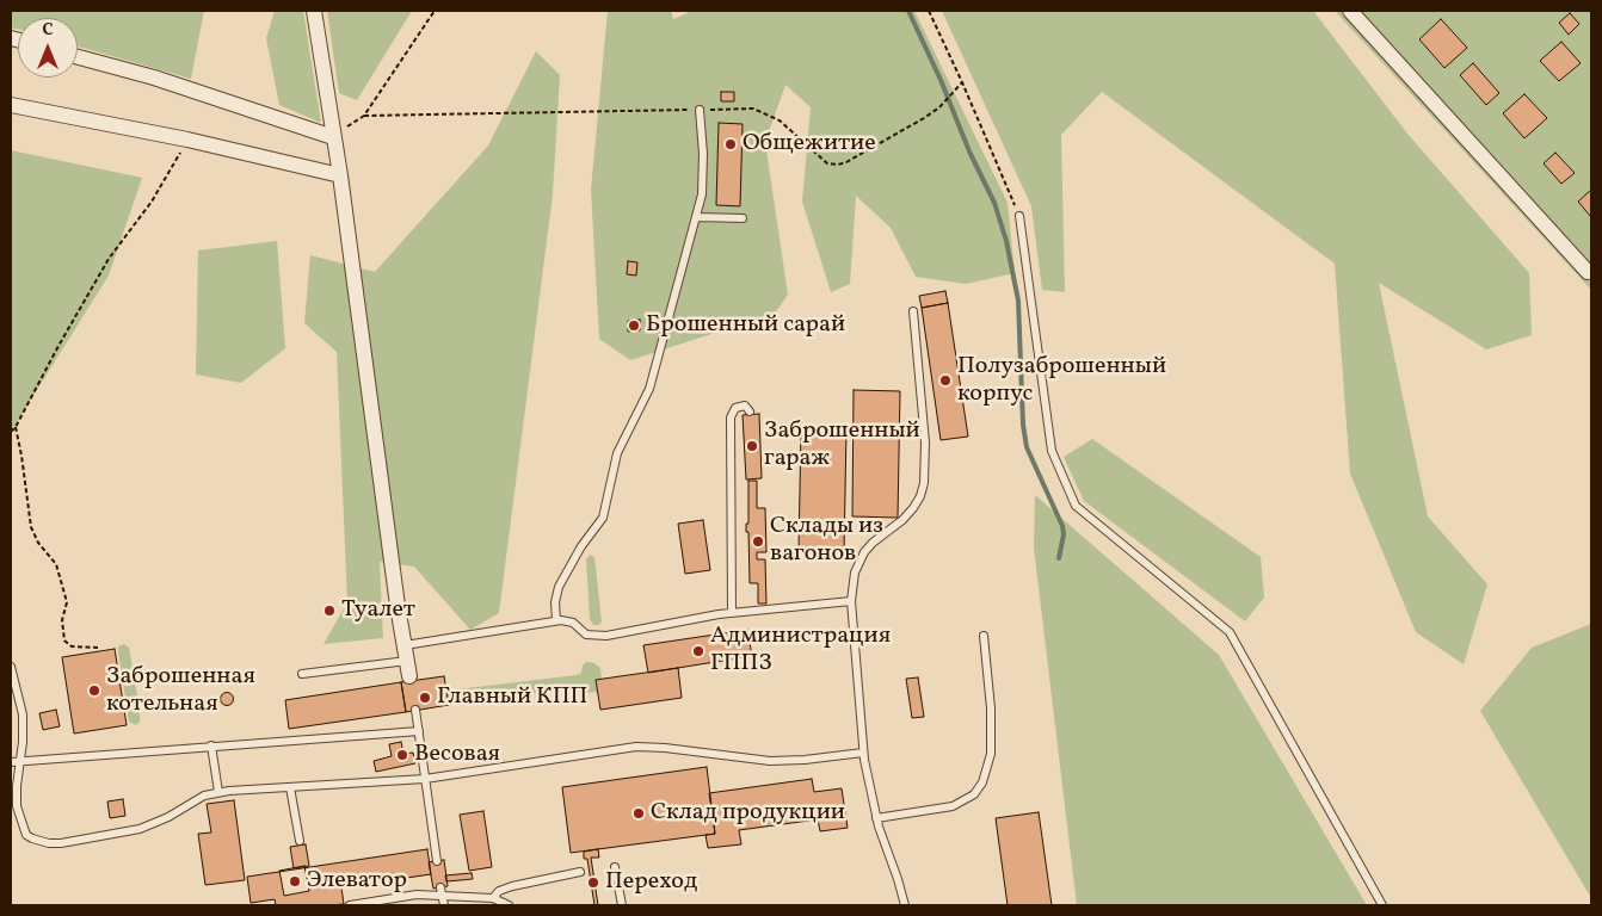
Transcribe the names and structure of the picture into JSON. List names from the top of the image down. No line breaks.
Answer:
{"places":["Общежитие","Брошенный сарай","Полузаброшенный корпус","Заброшенный гараж","Склады из вагонов","Туалет","Администрация ГППЗ","Заброшенная котельная","Главный КПП","Весовая","Склад продукции","Элеватор","Переход"],"north":"top"}
